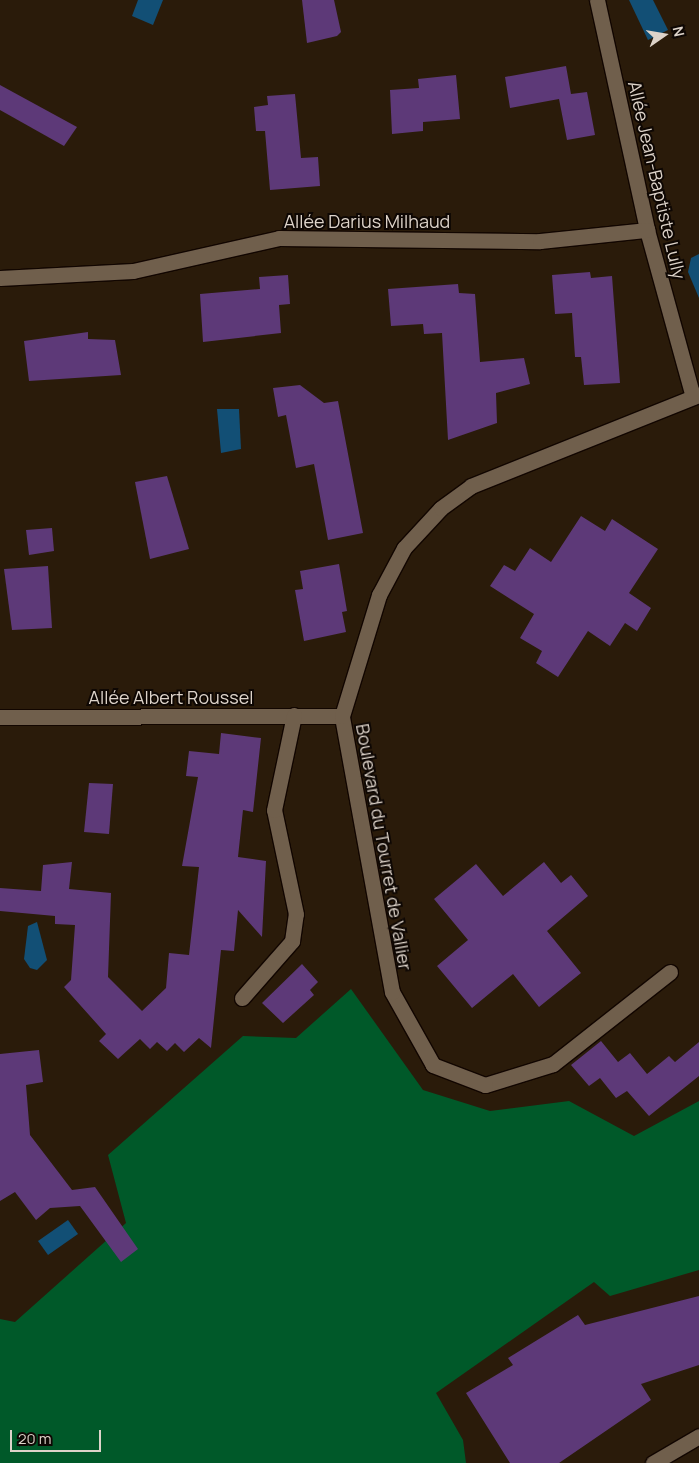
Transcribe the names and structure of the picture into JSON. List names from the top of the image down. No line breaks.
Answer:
{"streets":{"street":["Allée Jean-Baptiste Lully","Allée Darius Milhaud","Allée Albert Roussel","Boulevard du Tourret de Vallier"]},"crossings":[["Allée Jean-Baptiste Lully","Allée Darius Milhaud"],["Allée Jean-Baptiste Lully","Boulevard du Tourret de Vallier"],["Allée Albert Roussel","Boulevard du Tourret de Vallier"]],"scale_bar":"20 m","north":"right"}
